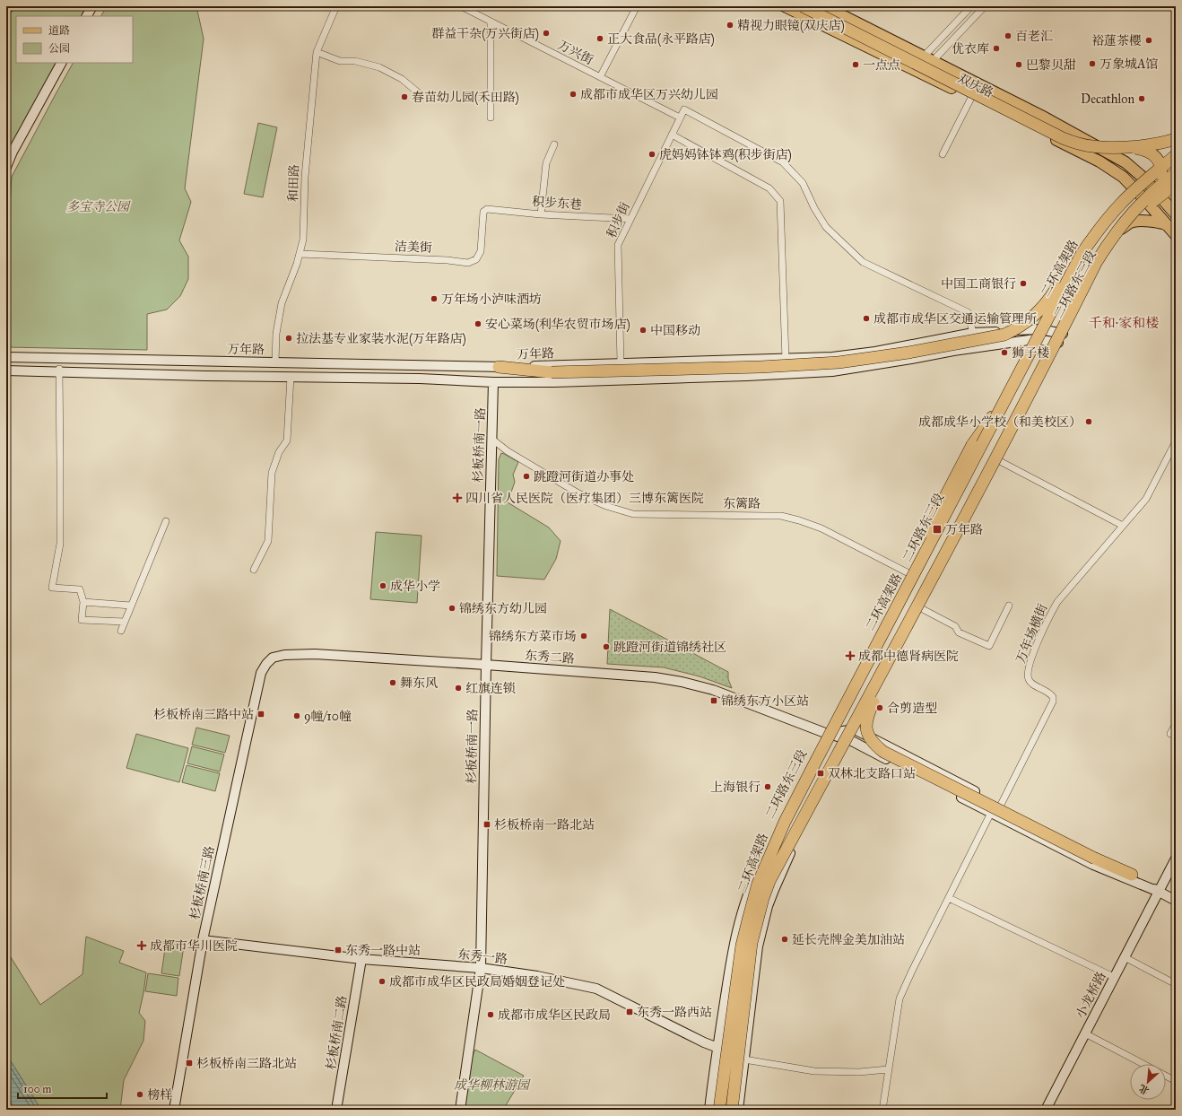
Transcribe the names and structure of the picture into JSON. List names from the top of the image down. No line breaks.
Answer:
{"streets":{"highway":["二环高架路"],"main road":["双庆路","二环路东三段","万年路","杉板桥南一路","东秀二路","杉板桥南三路","东秀一路","小龙桥路","杉板桥南二路"],"street":["万兴街","和田路","积步东巷","积步街","洁美街","东篱路","万年场横街"]},"crossings":[["万兴街","积步街"],["双庆路","二环路东三段"],["和田路","洁美街"],["和田路","万年路"],["积步东巷","积步街"],["积步东巷","洁美街"],["积步街","万年路"],["二环高架路","二环路东三段"],["二环高架路","东秀二路"],["二环路东三段","万年路"],["二环路东三段","东篱路"],["二环路东三段","东秀二路"],["二环路东三段","东秀一路"],["杉板桥南一路","东篱路"],["杉板桥南一路","东秀二路"],["杉板桥南一路","东秀一路"],["东秀二路","杉板桥南三路"],["东秀二路","小龙桥路"],["杉板桥南三路","东秀一路"],["东秀一路","杉板桥南二路"]],"districts":["千和·家和楼"],"parks":["多宝寺公园","成华柳林游园"],"places":{"other":["精视力眼镜(双庆店)","群益干杂(万兴街店)","百老汇","正大食品(永平路店)","裕蓮茶櫻","优衣库","万象城A馆","一点点","巴黎贝甜","成都市成华区万兴幼儿园","春苗幼儿园(禾田路)","Decathlon","虎妈妈钵钵鸡(积步街店)","中国工商银行","万年场小泸味酒坊","成都市成华区交通运输管理所","安心菜场(利华农贸市场店)","中国移动","拉法基专业家装水泥(万年路店)","狮子楼","成都成华小学校（和美校区）","跳蹬河街道办事处","成华小学","锦绣东方幼儿园","锦绣东方菜市场","跳蹬河街道锦绣社区","舞东风","红旗连锁","合剪造型","9幢/10幢","上海银行","延长壳牌金美加油站","成都市成华区民政局婚姻登记处","成都市成华区民政局","榜样"],"health":["四川省人民医院（医疗集团）三博东篱医院","成都中德肾病医院","成都市华川医院"],"transit":["万年路","锦绣东方小区站","杉板桥南三路中站","双林北支路口站","杉板桥南一路北站","东秀一路中站","东秀一路西站","杉板桥南三路北站"]},"legend":["道路","公园"],"scale_bar":"100 m","north":"bottom left"}
